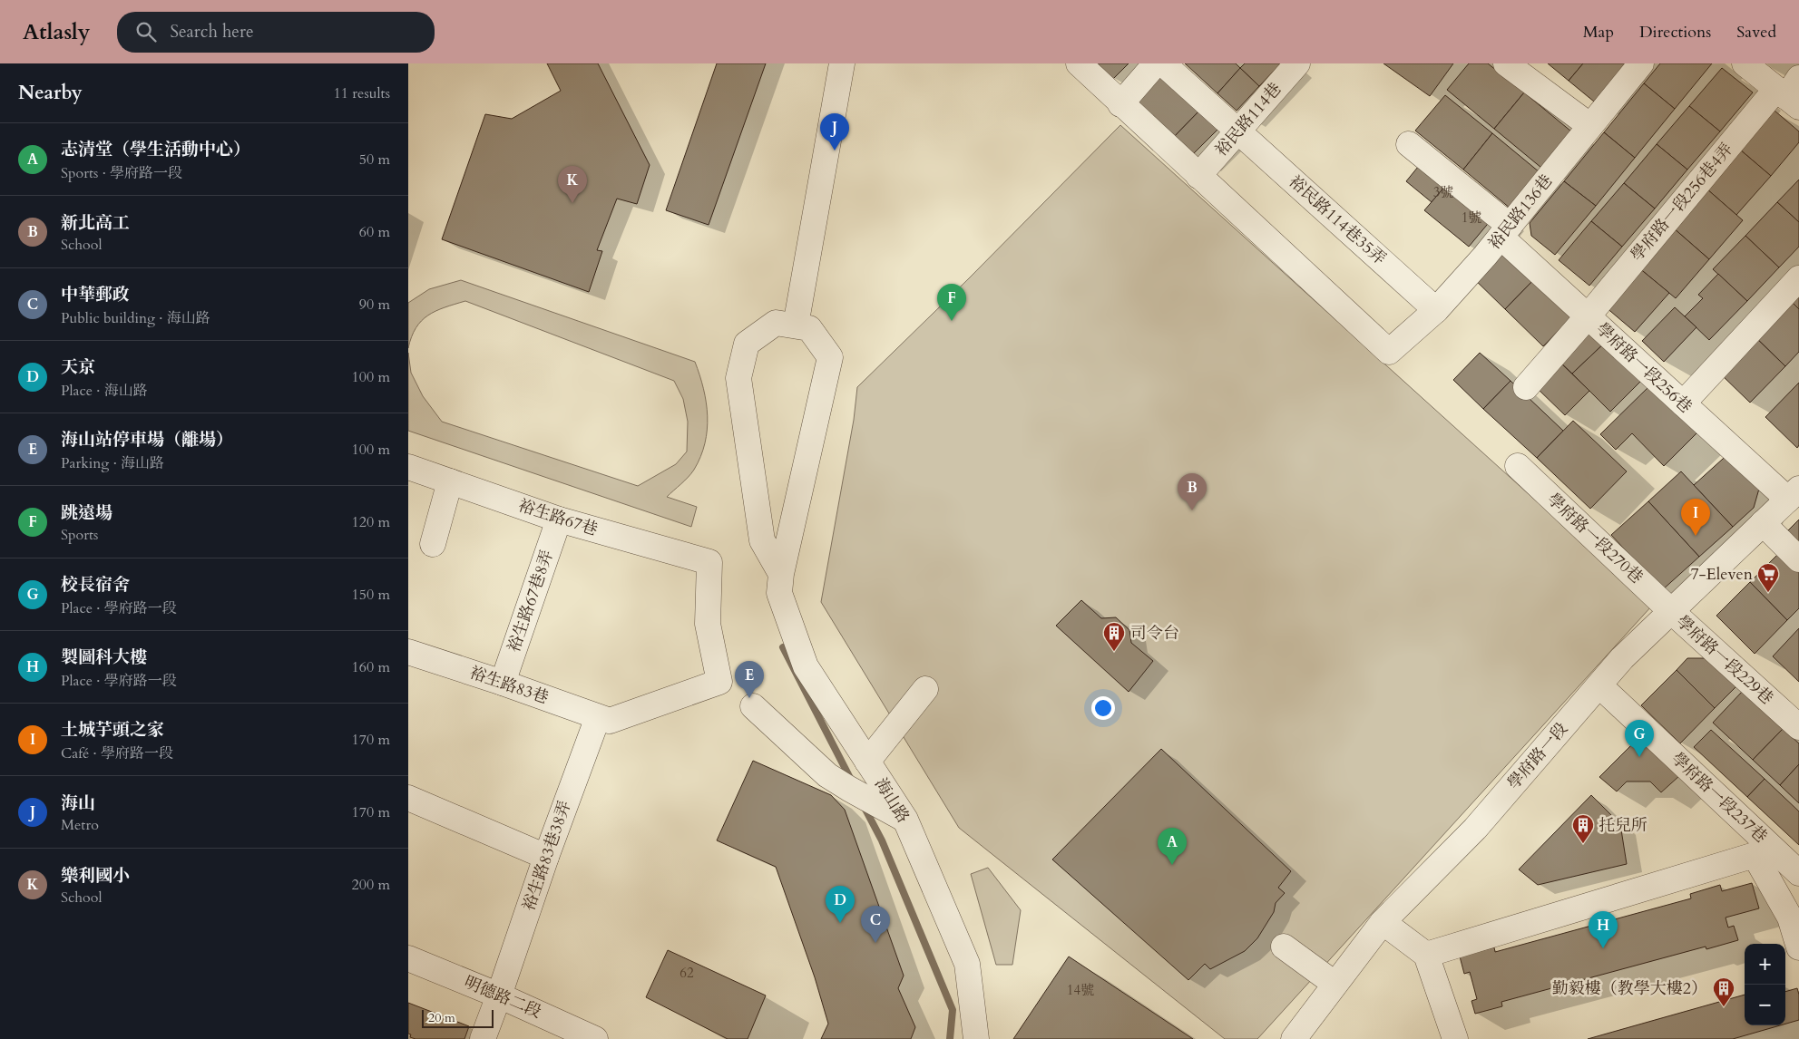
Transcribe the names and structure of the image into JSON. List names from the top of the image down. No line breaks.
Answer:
{"streets":{"street":["裕民路114巷","學府路一段256巷4弄","裕民路136巷","裕民路114巷35弄","學府路一段256巷","裕生路67巷","學府路一段270巷","裕生路67巷8弄","學府路一段229巷","裕生路83巷","學府路一段","學府路一段237巷","海山路","裕生路83巷38弄","明德路二段"]},"crossings":[["裕民路114巷","裕民路136巷"],["裕民路114巷","裕民路114巷35弄"],["學府路一段256巷4弄","學府路一段256巷"],["裕民路136巷","裕民路114巷35弄"],["裕民路136巷","學府路一段256巷"],["學府路一段256巷","學府路一段"],["裕生路67巷","裕生路67巷8弄"],["裕生路67巷","裕生路83巷"],["裕生路67巷","裕生路83巷38弄"],["學府路一段270巷","學府路一段229巷"],["學府路一段270巷","學府路一段"],["裕生路67巷8弄","裕生路83巷"],["學府路一段229巷","學府路一段"],["裕生路83巷","裕生路83巷38弄"],["學府路一段","學府路一段237巷"],["裕生路83巷38弄","明德路二段"]],"places":{"supermarket":["7-Eleven"],"building":["司令台","托兒所","勤毅樓（教學大樓2）"]},"house_numbers":["3號","1號","62","14號"],"scale_bar":"20 m","page":{"header":"Atlasly","search":"Search here","nav":["Map","Directions","Saved"],"heading":["Nearby","11 results"],"pins":["J","K","F","B","I","E","G","A","D","C","H"],"list":[{"mark":"A","name":"志清堂（學生活動中心）","note":"Sports · 學府路一段","value":"50 m"},{"mark":"B","name":"新北高工","note":"School","value":"60 m"},{"mark":"C","name":"中華郵政","note":"Public building · 海山路","value":"90 m"},{"mark":"D","name":"天京","note":"Place · 海山路","value":"100 m"},{"mark":"E","name":"海山站停車場（離場）","note":"Parking · 海山路","value":"100 m"},{"mark":"F","name":"跳遠場","note":"Sports","value":"120 m"},{"mark":"G","name":"校長宿舍","note":"Place · 學府路一段","value":"150 m"},{"mark":"H","name":"製圖科大樓","note":"Place · 學府路一段","value":"160 m"},{"mark":"I","name":"土城芋頭之家","note":"Café · 學府路一段","value":"170 m"},{"mark":"J","name":"海山","note":"Metro","value":"170 m"},{"mark":"K","name":"樂利國小","note":"School","value":"200 m"}],"map_buttons":["+","−"],"scale":"20 m"}}
